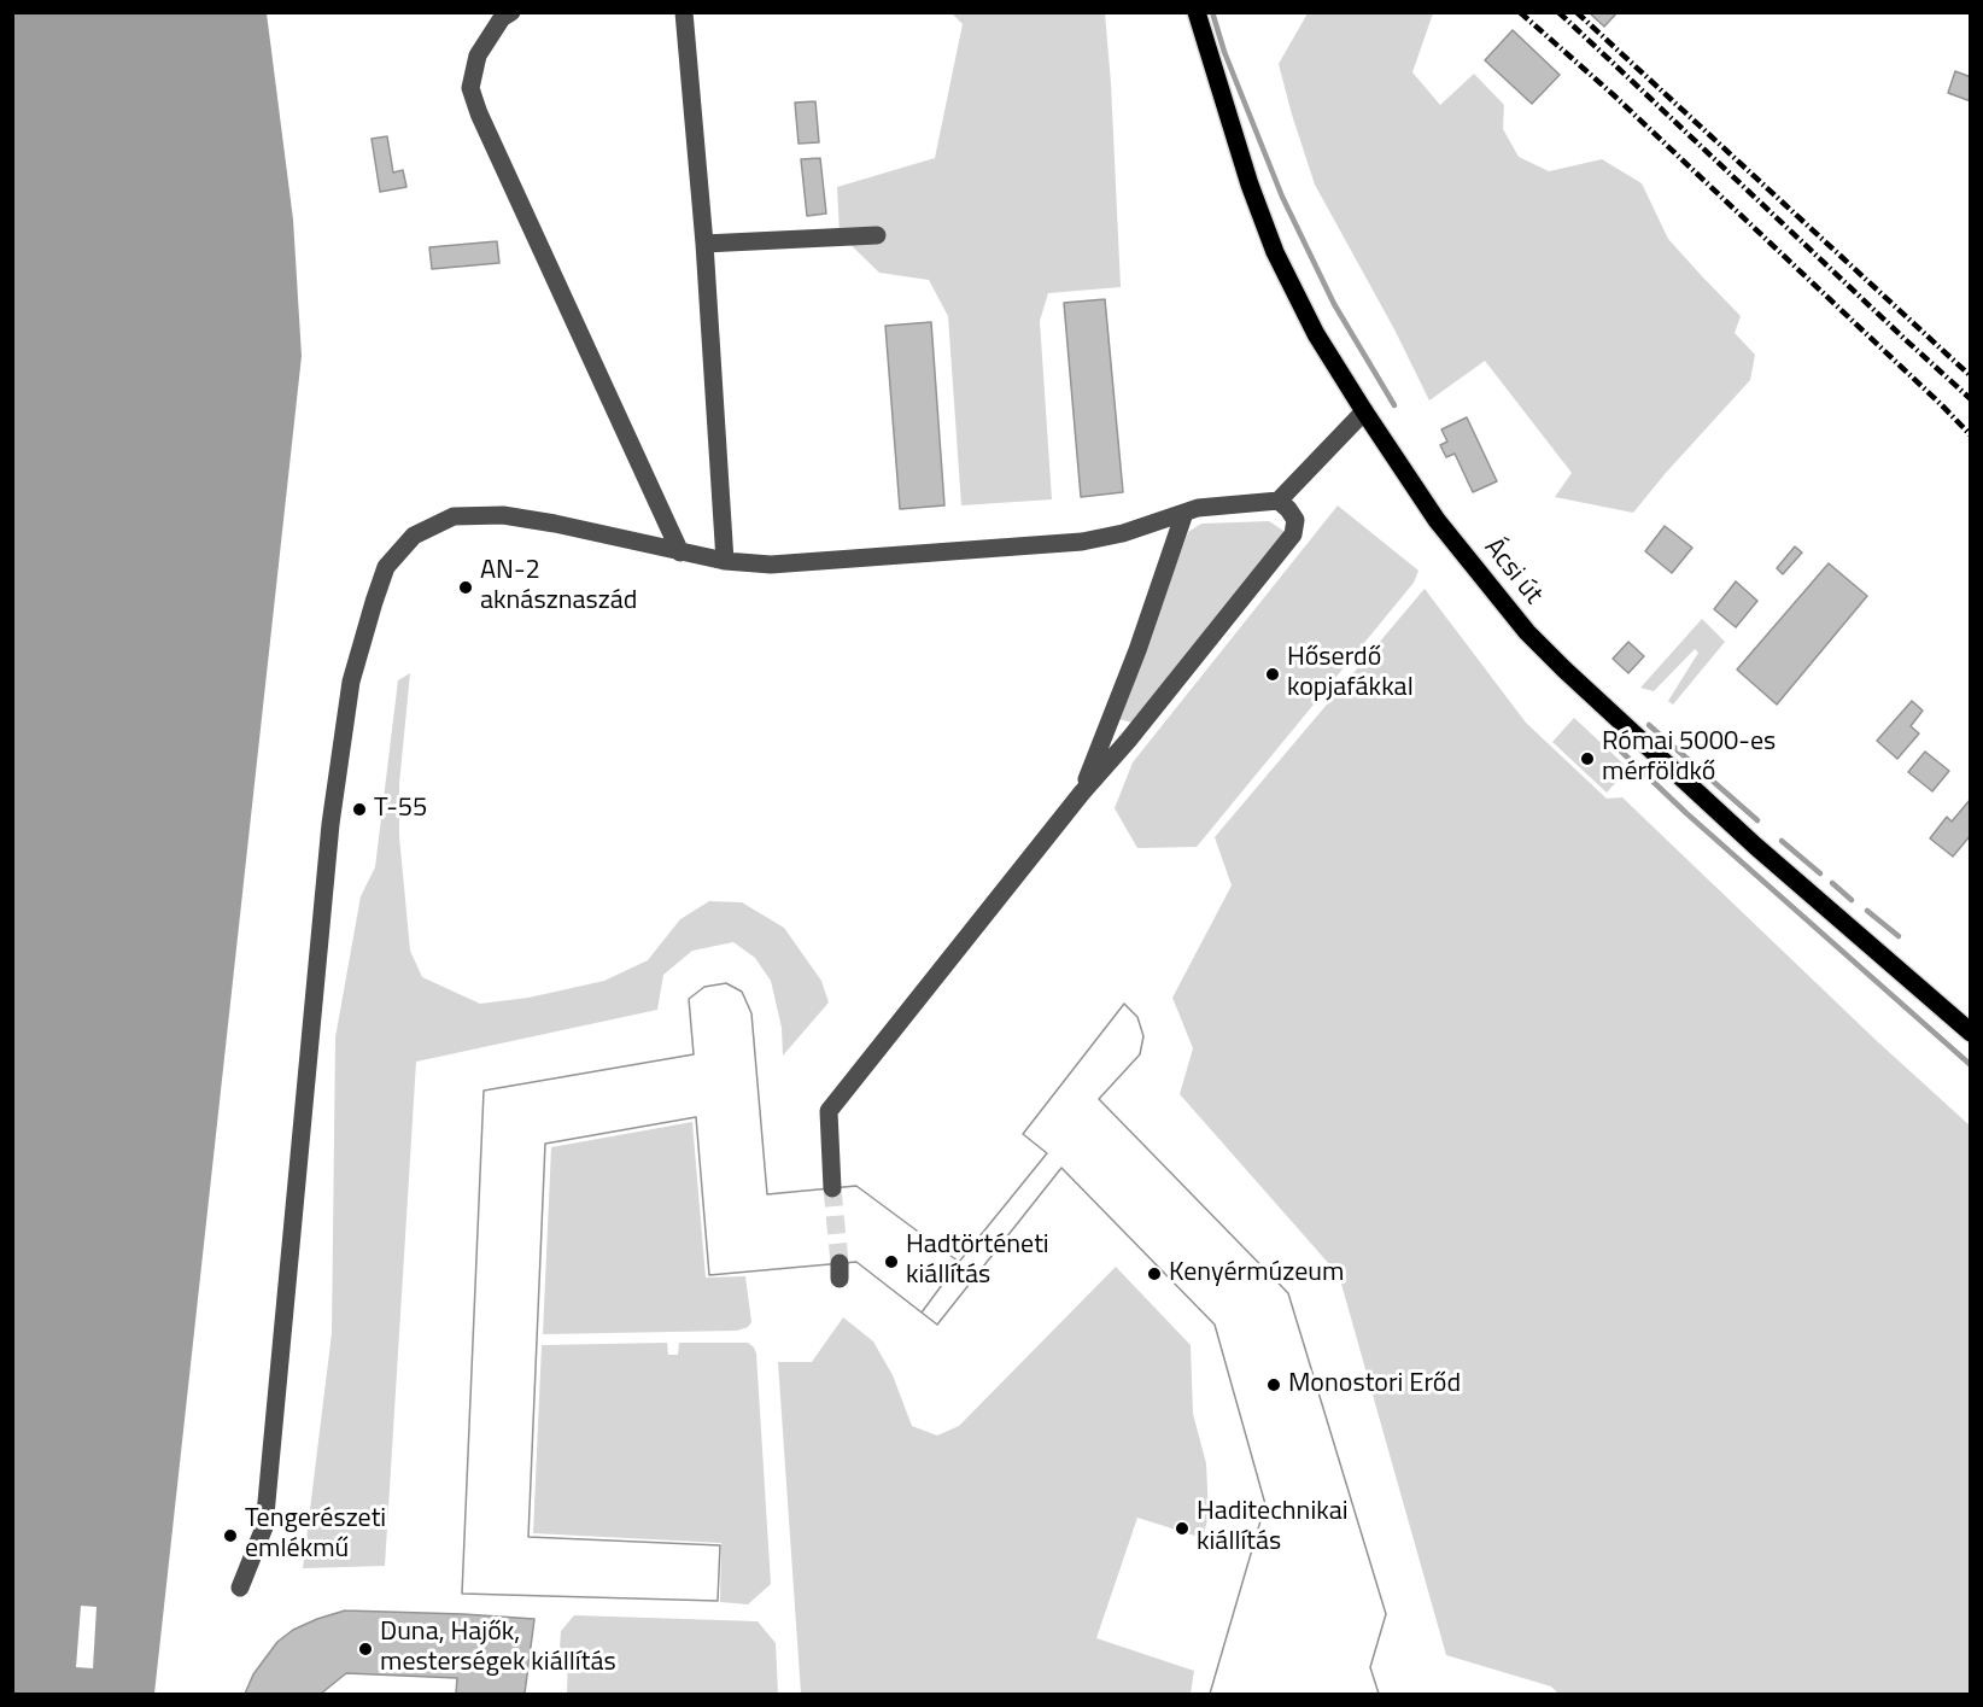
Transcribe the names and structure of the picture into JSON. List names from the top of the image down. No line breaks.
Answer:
{"streets":{"main road":["Ácsi út"]},"places":["AN-2 aknásznaszád","Hőserdő kopjafákkal","Római 5000-es mérföldkő","T-55","Hadtörténeti kiállítás","Kenyérmúzeum","Monostori Erőd","Haditechnikai kiállítás","Tengerészeti emlékmű","Duna, Hajők, mesterségek kiállítás"]}
